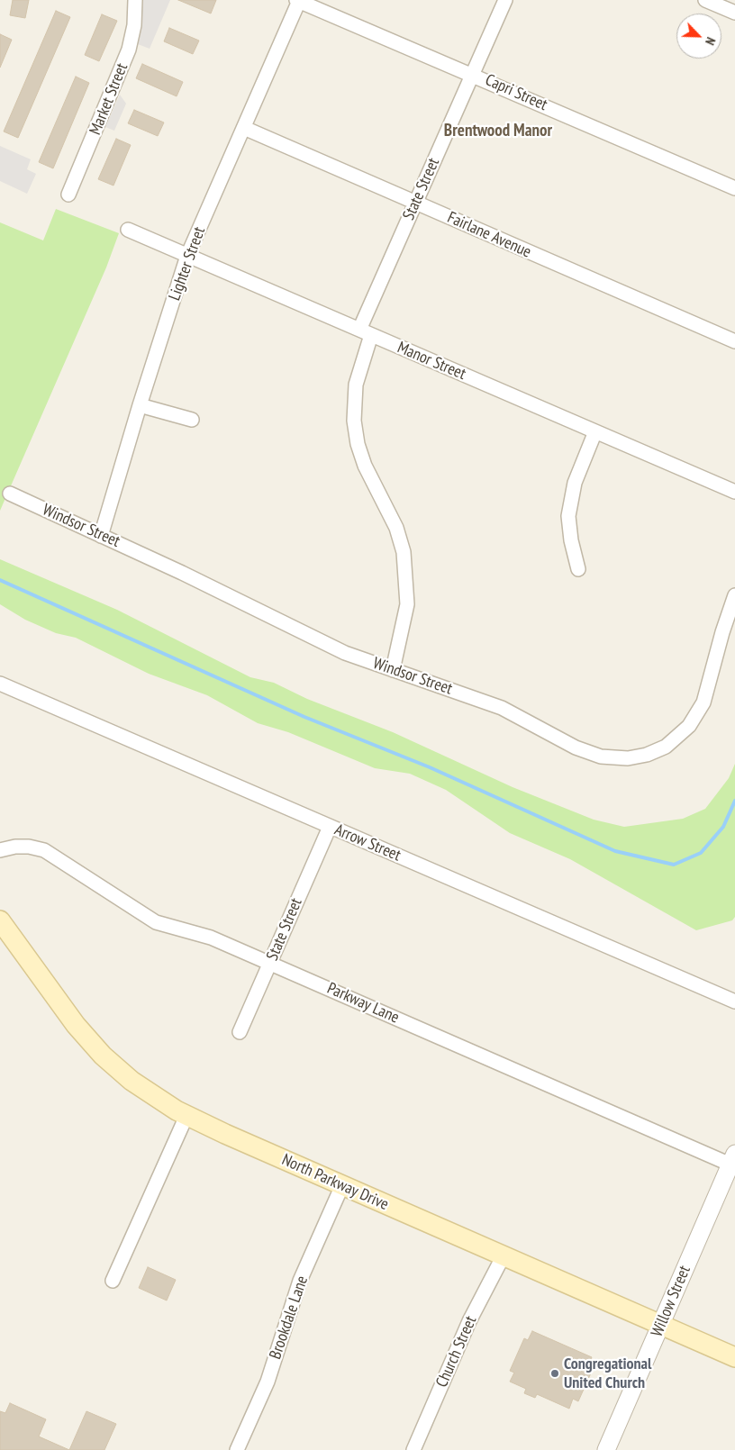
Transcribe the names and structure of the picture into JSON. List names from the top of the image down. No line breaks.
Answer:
{"streets":{"main road":["North Parkway Drive"],"street":["Capri Street","Market Street","State Street","Fairlane Avenue","Lighter Street","Manor Street","Windsor Street","Arrow Street","Parkway Lane","Willow Street","Brookdale Lane","Church Street"]},"crossings":[["Capri Street","State Street"],["Capri Street","Lighter Street"],["State Street","Fairlane Avenue"],["State Street","Manor Street"],["State Street","Windsor Street"],["State Street","Arrow Street"],["State Street","Parkway Lane"],["Fairlane Avenue","Lighter Street"],["Lighter Street","Manor Street"],["Lighter Street","Windsor Street"],["Parkway Lane","Willow Street"],["North Parkway Drive","Willow Street"],["North Parkway Drive","Brookdale Lane"],["North Parkway Drive","Church Street"]],"districts":["Brentwood Manor"],"places":["Congregational United Church"],"north":"bottom right"}
